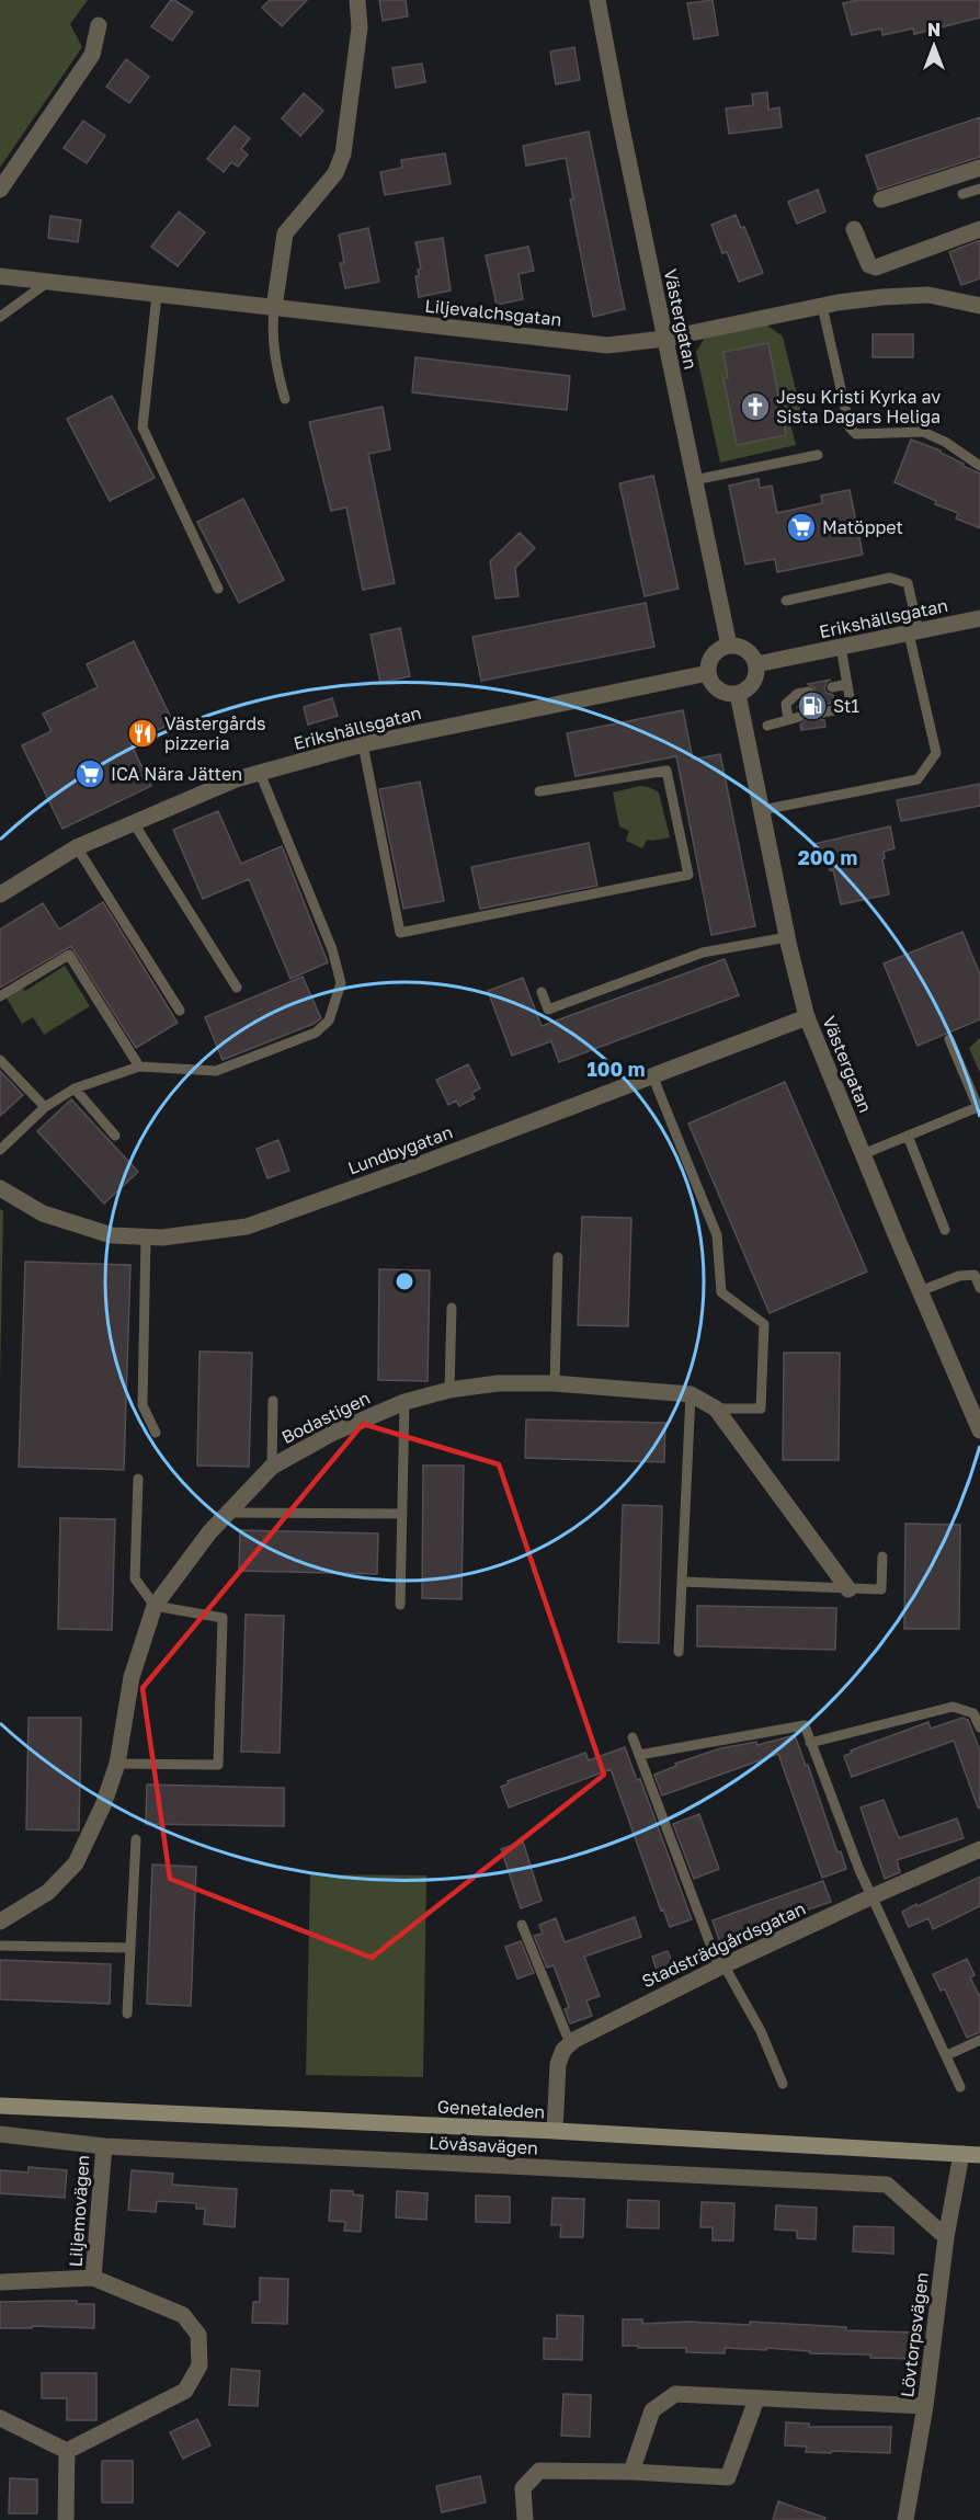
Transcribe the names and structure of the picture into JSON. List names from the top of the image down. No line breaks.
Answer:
{"streets":{"main road":["Genetaleden"],"street":["Liljevalchsgatan","Västergatan","Erikshällsgatan","Lundbygatan","Bodastigen","Stadsträdgårdsgatan","Lövåsavägen","Liljemovägen","Lövtorpsvägen"]},"crossings":[["Liljevalchsgatan","Västergatan"],["Västergatan","Erikshällsgatan"],["Västergatan","Lundbygatan"],["Genetaleden","Lövtorpsvägen"],["Lövåsavägen","Liljemovägen"],["Lövåsavägen","Lövtorpsvägen"]],"places":{"church":["Jesu Kristi Kyrka av Sista Dagars Heliga"],"supermarket":["Matöppet","ICA Nära Jätten"],"fuel station":["St1"],"restaurant":["Västergårds pizzeria"]},"north":"top","rings":["200 m","100 m"]}
